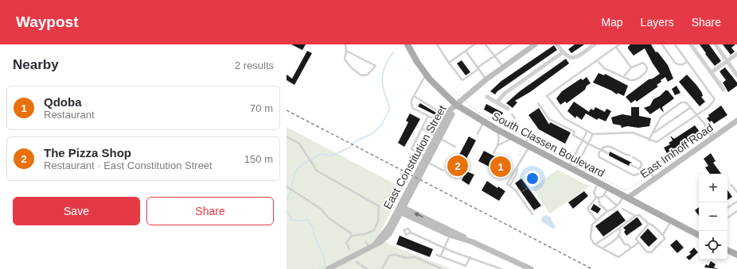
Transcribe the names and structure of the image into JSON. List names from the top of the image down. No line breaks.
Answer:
{"streets":{"main road":["South Classen Boulevard","East Imhoff Road","East Constitution Street"]},"crossings":[["South Classen Boulevard","East Imhoff Road"],["South Classen Boulevard","East Constitution Street"]],"page":{"header":"Waypost","nav":["Map","Layers","Share"],"heading":["Nearby","2 results"],"list":[{"mark":"1","name":"Qdoba","note":"Restaurant","value":"70 m"},{"mark":"2","name":"The Pizza Shop","note":"Restaurant · East Constitution Street","value":"150 m"}],"pins":["2","1"],"map_buttons":["+","−"],"buttons":["Save","Share"]}}
